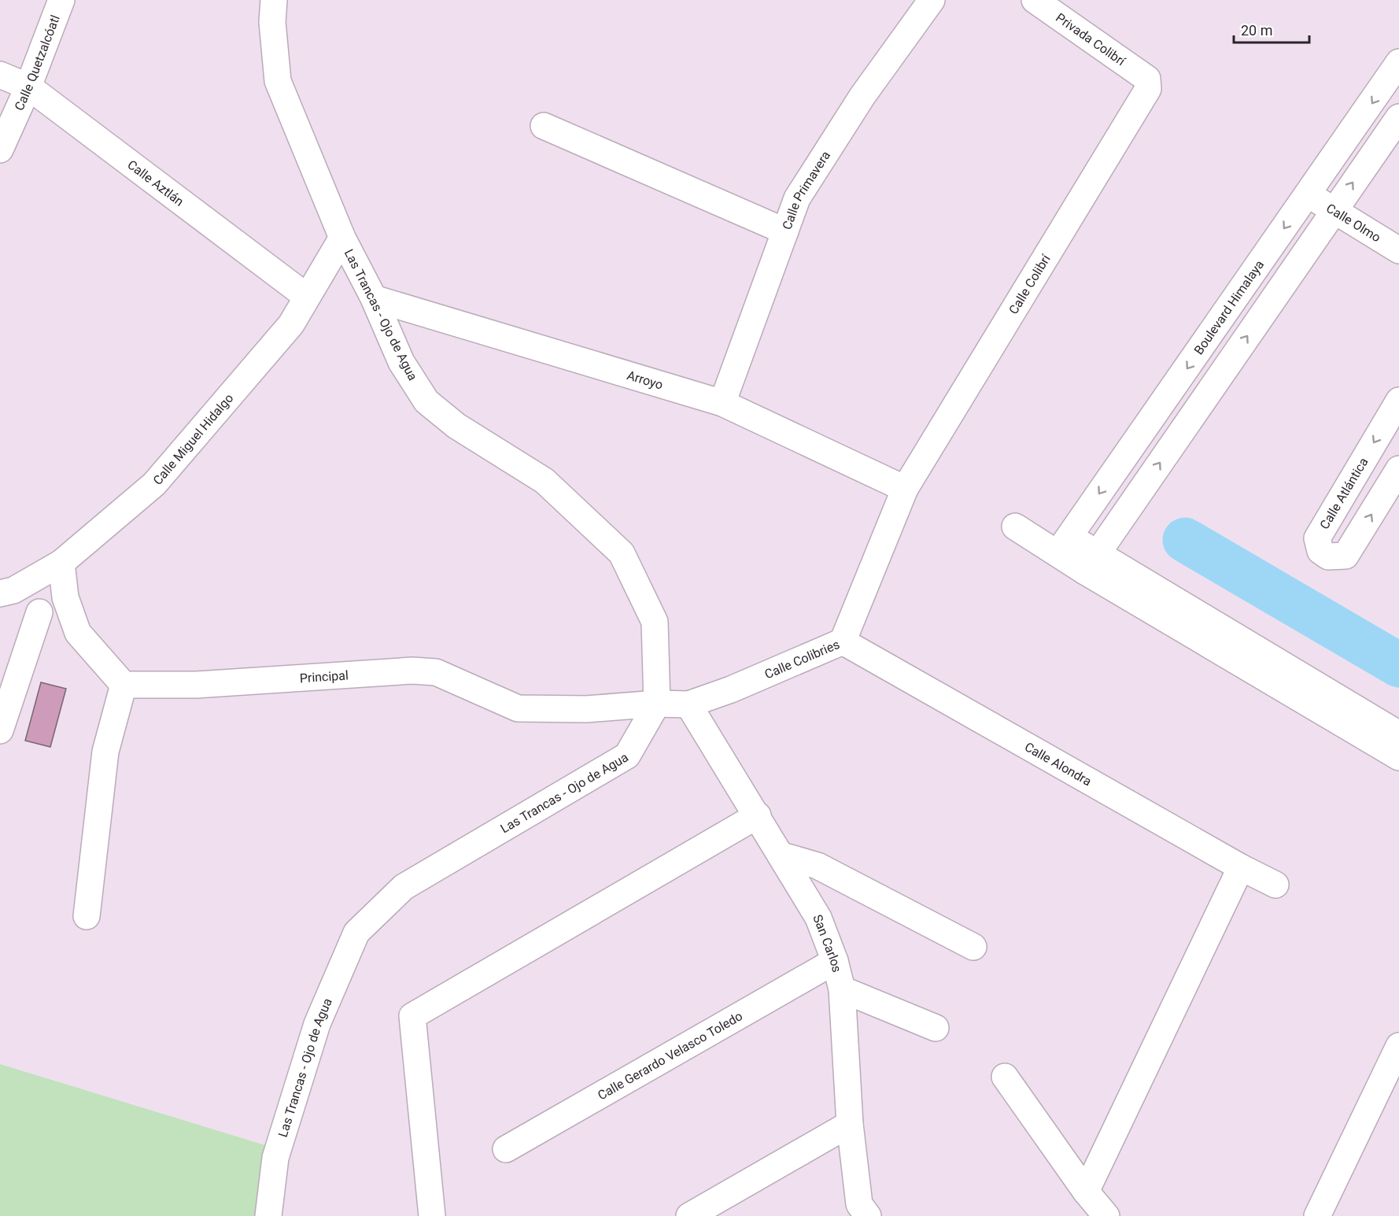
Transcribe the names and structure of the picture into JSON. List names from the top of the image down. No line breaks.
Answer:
{"streets":{"street":["Privada Colibrí","Calle Quetzalcóatl","Calle Aztlán","Calle Primavera","Calle Olmo","Calle Colibrí","Boulevard Himalaya","Las Trancas - Ojo de Agua","Arroyo","Calle Miguel Hidalgo","Calle Atlántica","Calle Colibries","Principal","Calle Alondra","San Carlos","Calle Gerardo Velasco Toledo"]},"crossings":[["Privada Colibrí","Calle Colibrí"],["Calle Quetzalcóatl","Calle Aztlán"],["Calle Aztlán","Calle Miguel Hidalgo"],["Calle Primavera","Arroyo"],["Calle Olmo","Boulevard Himalaya"],["Calle Colibrí","Arroyo"],["Calle Colibrí","Calle Colibries"],["Las Trancas - Ojo de Agua","Arroyo"],["Las Trancas - Ojo de Agua","Calle Miguel Hidalgo"],["Las Trancas - Ojo de Agua","Calle Colibries"],["Las Trancas - Ojo de Agua","Principal"],["Arroyo","Calle Colibries"],["Calle Colibries","Principal"],["Calle Colibries","Calle Alondra"],["Calle Colibries","San Carlos"],["San Carlos","Calle Gerardo Velasco Toledo"]],"scale_bar":"20 m"}
